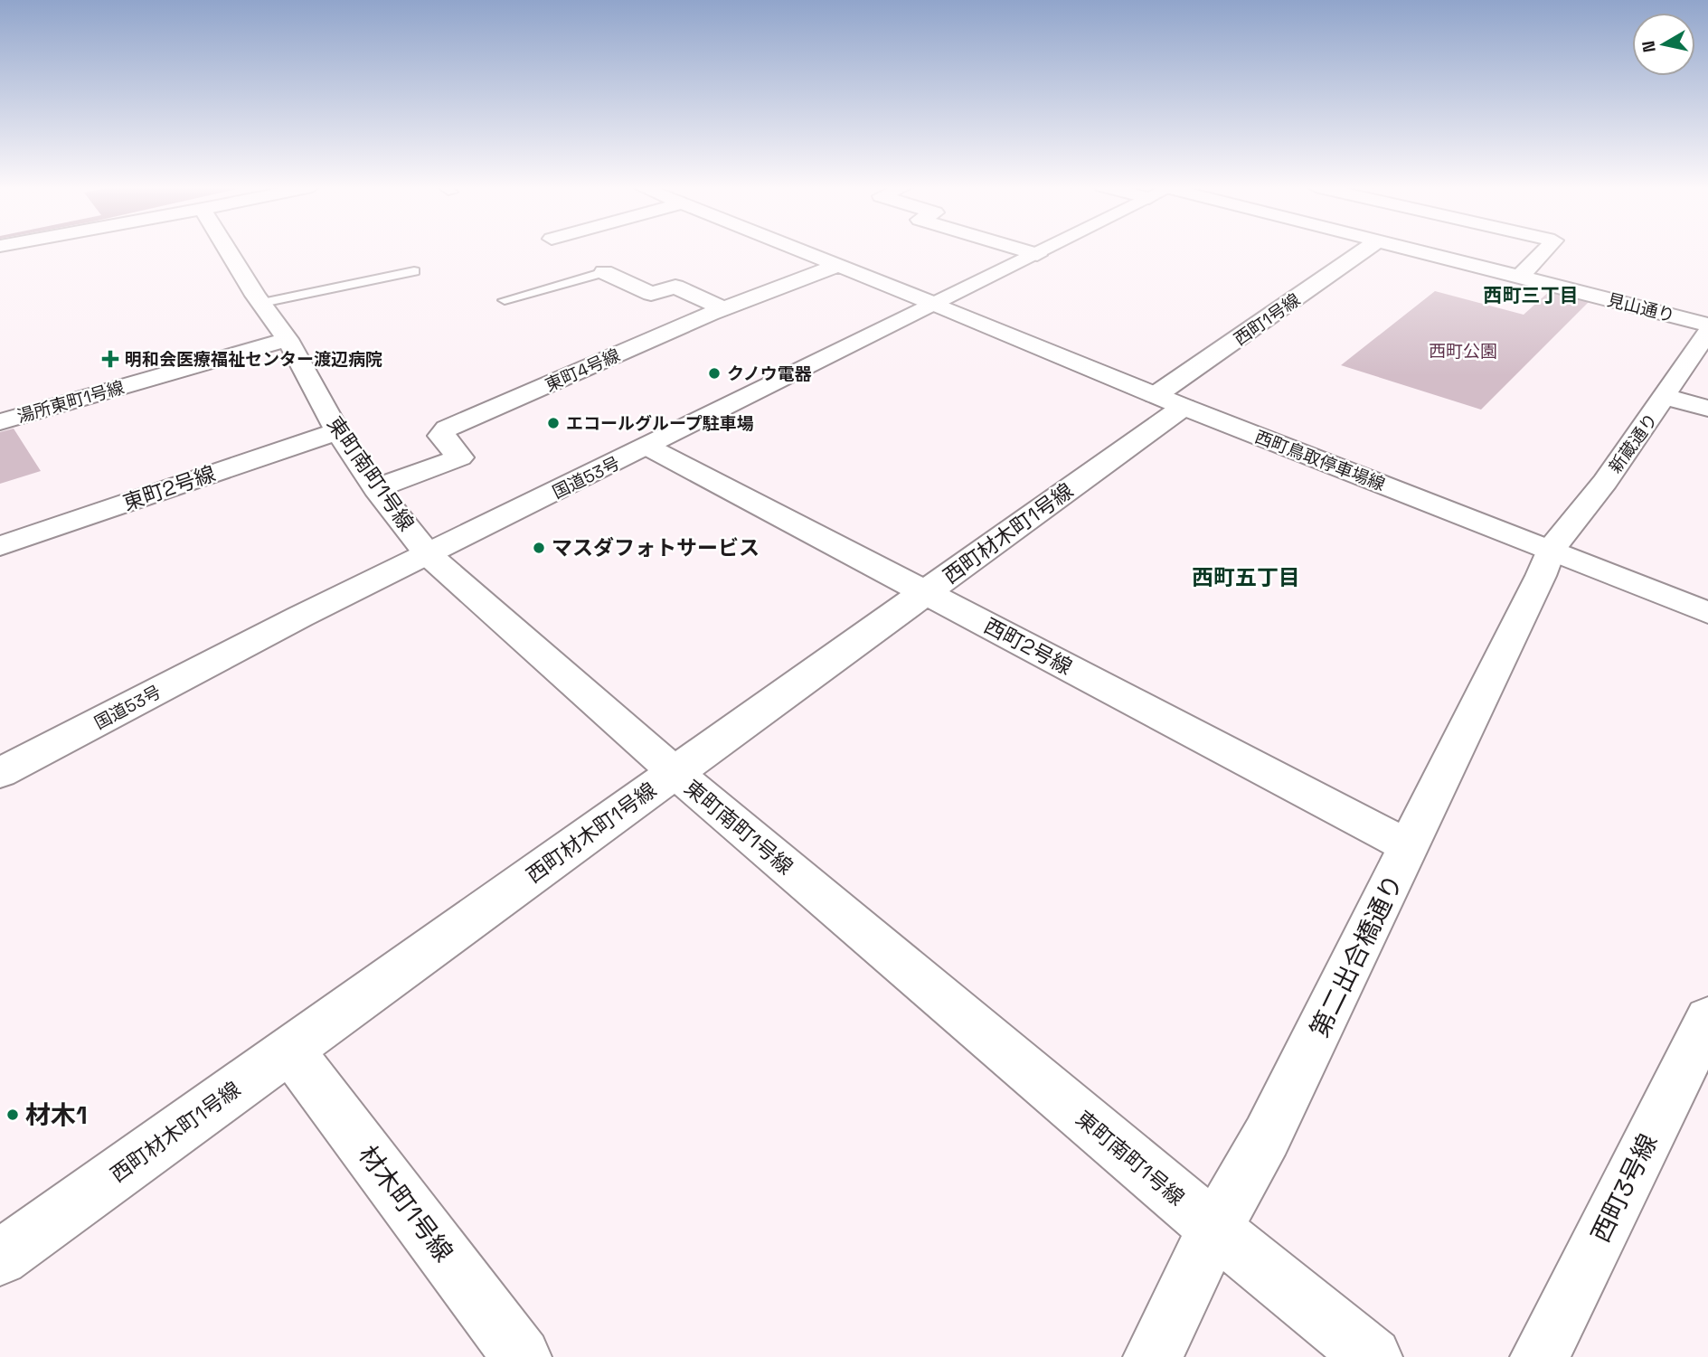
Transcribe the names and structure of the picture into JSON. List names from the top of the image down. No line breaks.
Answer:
{"streets":{"main road":["見山通り","西町1号線","東町4号線","湯所東町1号線","新蔵通り","西町鳥取停車場線","東町南町1号線","国道53号","東町2号線","西町材木町1号線","西町2号線","第二出合橋通り","西町3号線","材木町1号線"]},"crossings":[["西町1号線","西町鳥取停車場線"],["西町1号線","西町材木町1号線"],["東町4号線","西町鳥取停車場線"],["東町4号線","東町南町1号線"],["湯所東町1号線","東町南町1号線"],["新蔵通り","西町鳥取停車場線"],["新蔵通り","第二出合橋通り"],["西町鳥取停車場線","国道53号"],["西町鳥取停車場線","西町材木町1号線"],["西町鳥取停車場線","第二出合橋通り"],["東町南町1号線","国道53号"],["東町南町1号線","東町2号線"],["東町南町1号線","西町材木町1号線"],["東町南町1号線","第二出合橋通り"],["国道53号","西町2号線"],["西町材木町1号線","西町2号線"],["西町材木町1号線","材木町1号線"],["西町2号線","第二出合橋通り"]],"districts":["西町三丁目","西町五丁目"],"parks":["西町公園"],"places":{"health":["明和会医療福祉センター渡辺病院"],"other":["クノウ電器","エコールグループ駐車場","マスダフォトサービス","材木1"]},"north":"left"}
